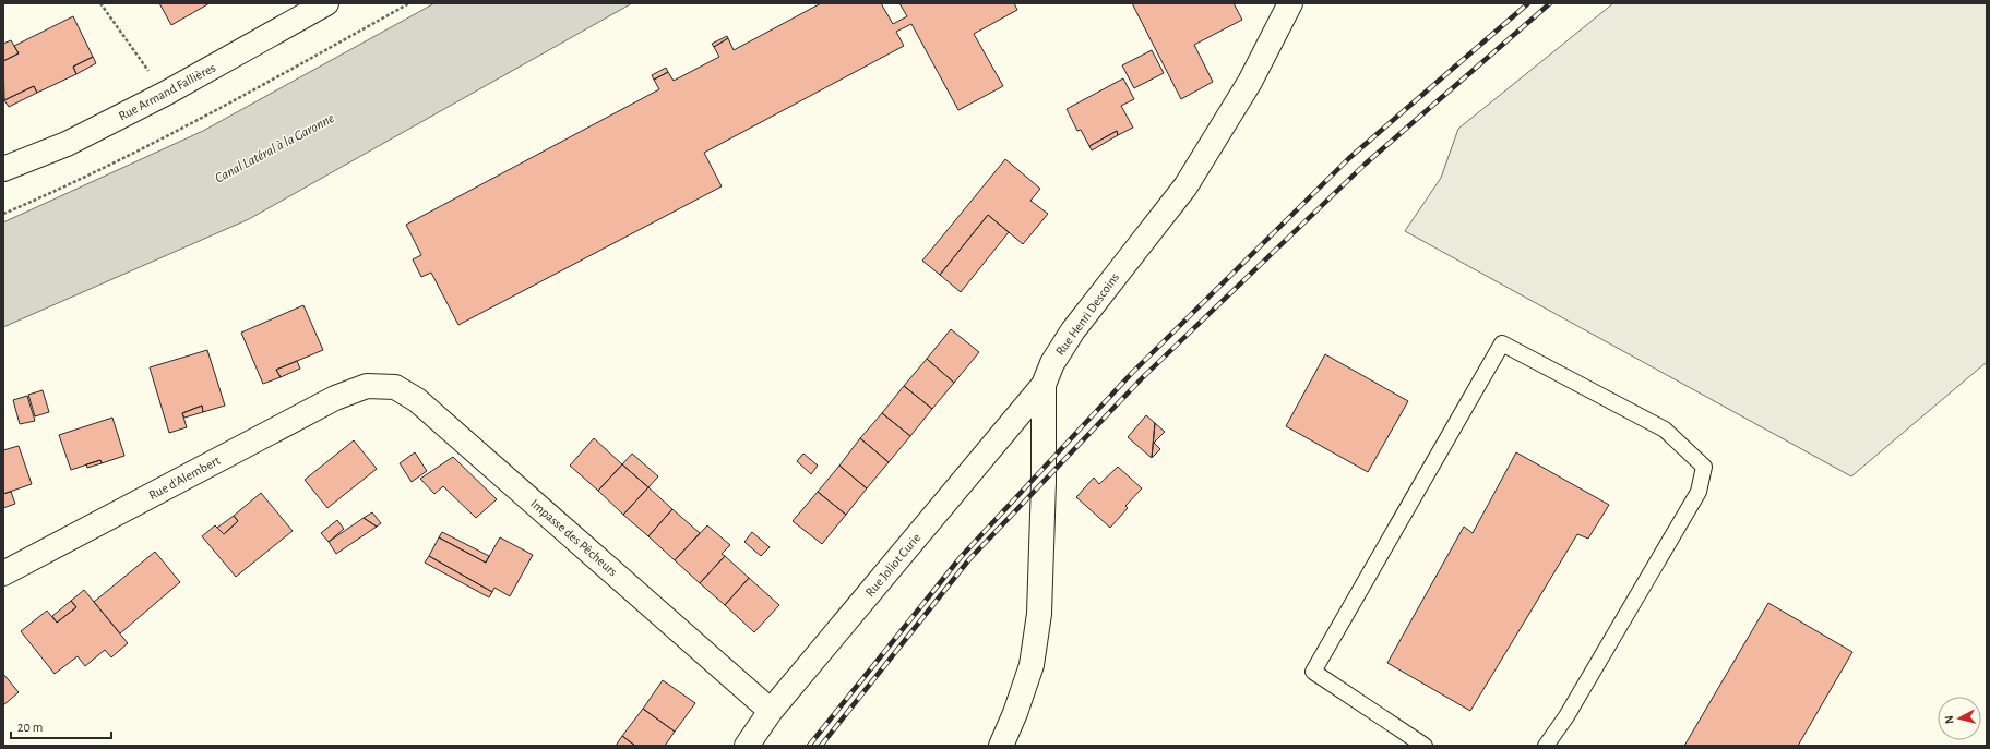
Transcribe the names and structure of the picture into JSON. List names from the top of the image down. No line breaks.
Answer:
{"streets":{"street":["Rue Armand Fallières","Rue Henri Descoins","Rue d'Alembert","Impasse des Pêcheurs","Rue Joliot Curie"]},"crossings":[["Rue Henri Descoins","Rue Joliot Curie"],["Rue d'Alembert","Impasse des Pêcheurs"],["Impasse des Pêcheurs","Rue Joliot Curie"]],"water":["Canal Latéral à la Garonne"],"scale_bar":"20 m","north":"left"}
